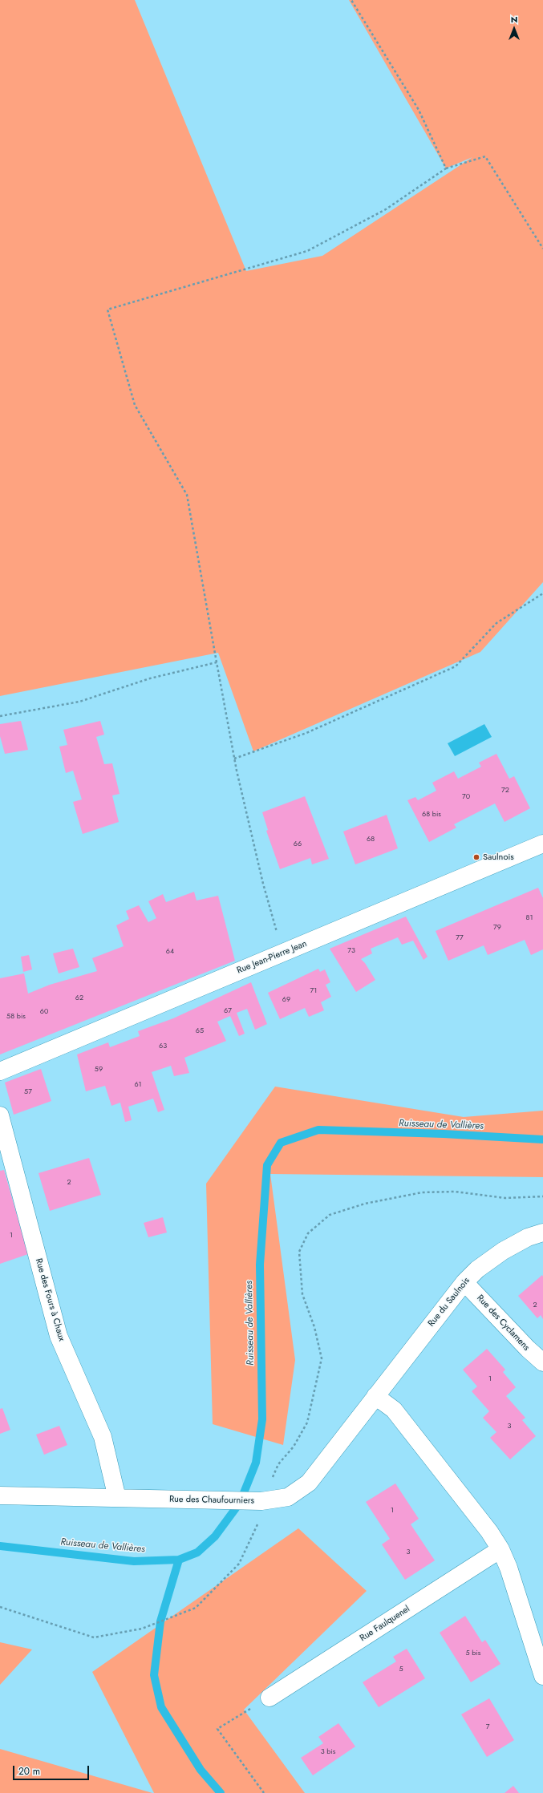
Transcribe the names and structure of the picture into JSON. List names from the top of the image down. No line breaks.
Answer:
{"streets":{"street":["Rue Jean-Pierre Jean","Rue des Fours à Chaux","Rue du Saulnois","Rue des Cyclamens","Rue des Chaufourniers","Rue Faulquenel"]},"crossings":[["Rue des Fours à Chaux","Rue des Chaufourniers"],["Rue du Saulnois","Rue des Cyclamens"],["Rue du Saulnois","Rue des Chaufourniers"]],"water":["Ruisseau de Vallières"],"places":["Saulnois"],"house_numbers":["72","70","68 bis","68","66","81","79","77","73","64","71","62","69","67","60","58 bis","65","63","59","61","57","2","1","2","1","3","1","3","5 bis","5","7","3 bis"],"scale_bar":"20 m","north":"top"}
